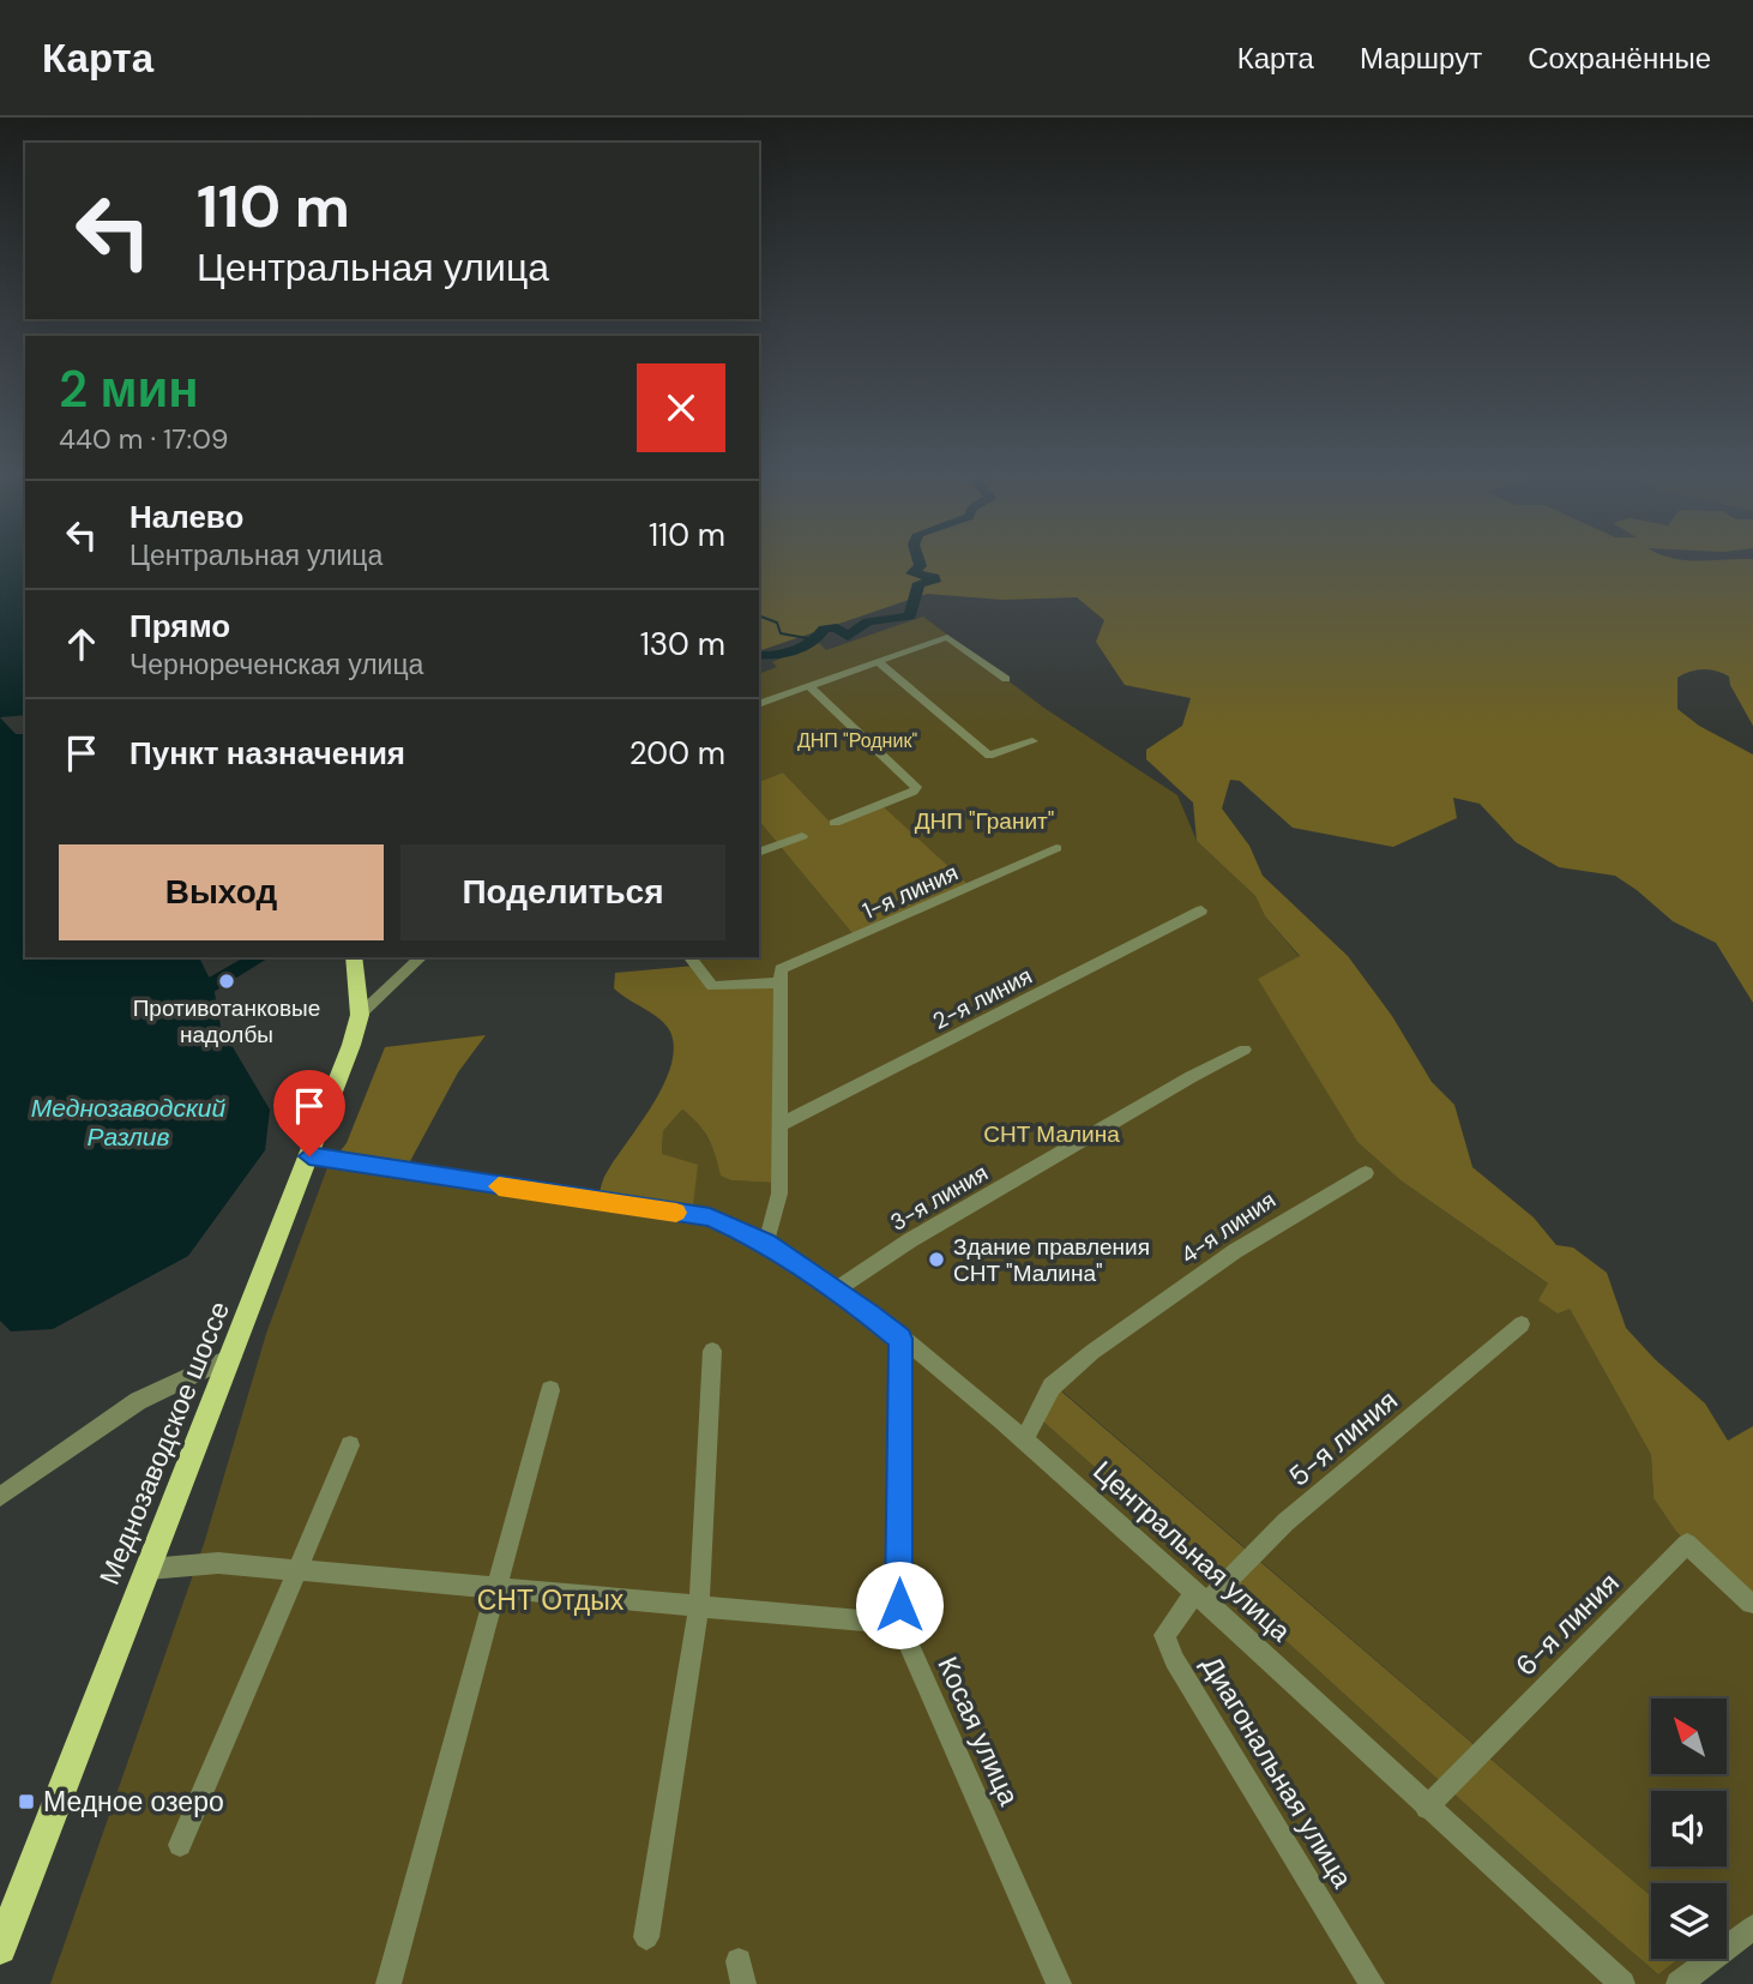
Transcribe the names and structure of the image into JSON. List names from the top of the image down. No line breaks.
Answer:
{"streets":{"main road":["Меднозаводское шоссе"],"street":["1-я линия","2-я линия","3-я линия","4-я линия","5-я линия","Центральная улица","6-я линия","Косая улица","Диагональная улица"]},"crossings":[["3-я линия","Центральная улица"],["4-я линия","Центральная улица"],["5-я линия","Центральная улица"],["5-я линия","Диагональная улица"],["Меднозаводское шоссе","Центральная улица"],["Центральная улица","6-я линия"],["Центральная улица","Косая улица"],["Центральная улица","Диагональная улица"]],"water":["Меднозаводский Разлив"],"parks":["ДНП \"Родник\"","ДНП \"Гранит\"","СНТ Малина","СНТ Отдых"],"places":{"other":["Противотанковые надолбы","Здание правления СНТ \"Малина\""],"transit":["Медное озеро"]},"north":"top left","page":{"header":"Карта","nav":["Карта","Маршрут","Сохранённые"],"turn":["110 m","Центральная улица"],"heading":["2 мин","440 m · 17:09"],"list":[{"name":"Налево","note":"Центральная улица","value":"110 m"},{"name":"Прямо","note":"Чернореченская улица","value":"130 m"},{"name":"Пункт назначения","value":"200 m"}],"buttons":["Выход","Поделиться"]}}
